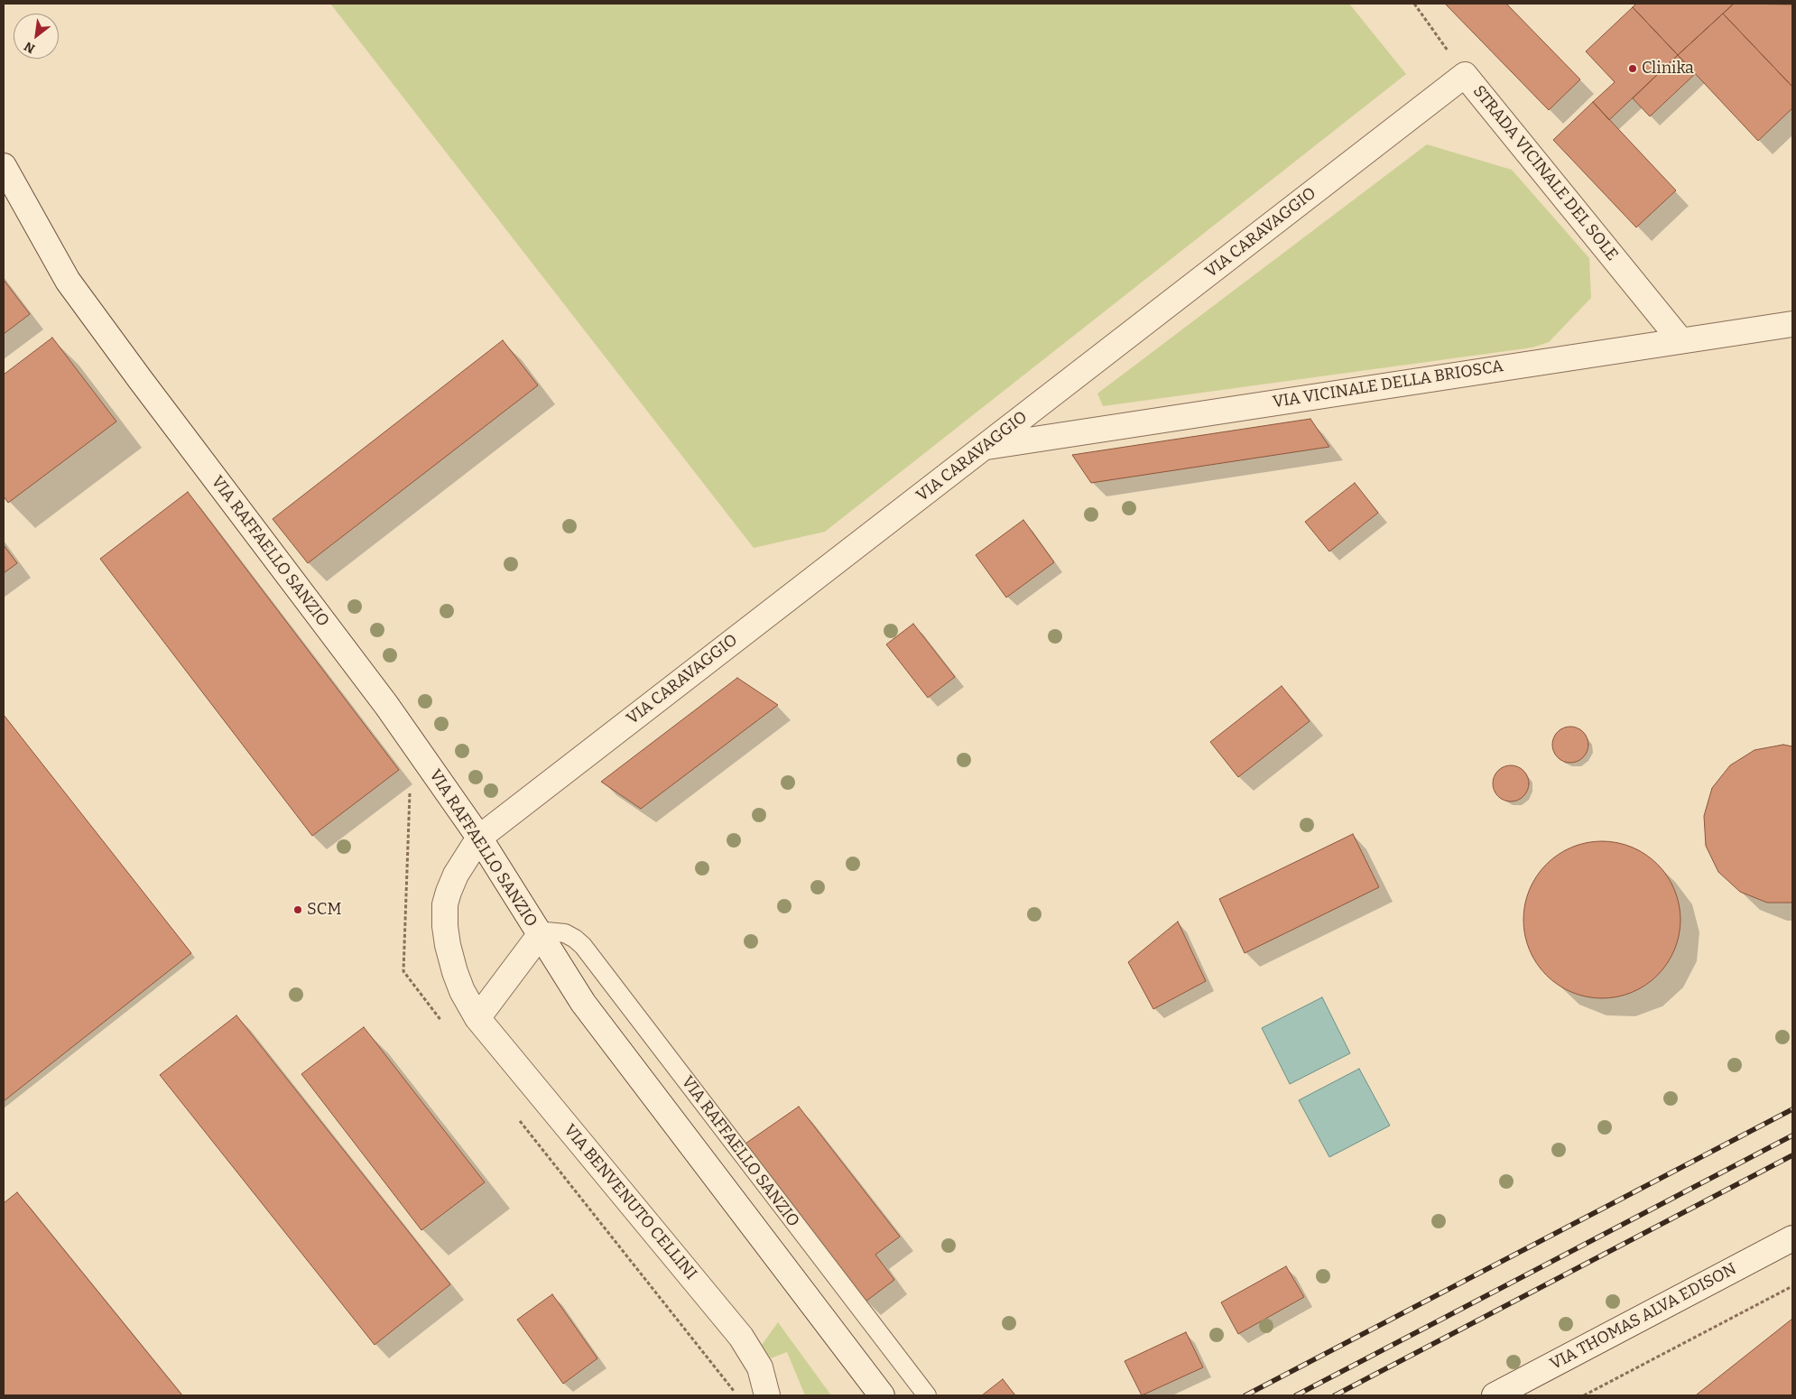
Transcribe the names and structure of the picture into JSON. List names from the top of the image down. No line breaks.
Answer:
{"streets":{"street":["STRADA VICINALE DEL SOLE","VIA CARAVAGGIO","VIA VICINALE DELLA BRIOSCA","VIA RAFFAELLO SANZIO","VIA BENVENUTO CELLINI","VIA THOMAS ALVA EDISON"]},"crossings":[["STRADA VICINALE DEL SOLE","VIA CARAVAGGIO"],["STRADA VICINALE DEL SOLE","VIA VICINALE DELLA BRIOSCA"],["VIA CARAVAGGIO","VIA VICINALE DELLA BRIOSCA"],["VIA CARAVAGGIO","VIA RAFFAELLO SANZIO"],["VIA CARAVAGGIO","VIA BENVENUTO CELLINI"],["VIA RAFFAELLO SANZIO","VIA BENVENUTO CELLINI"]],"places":["Clinika","SCM"],"north":"bottom left"}
